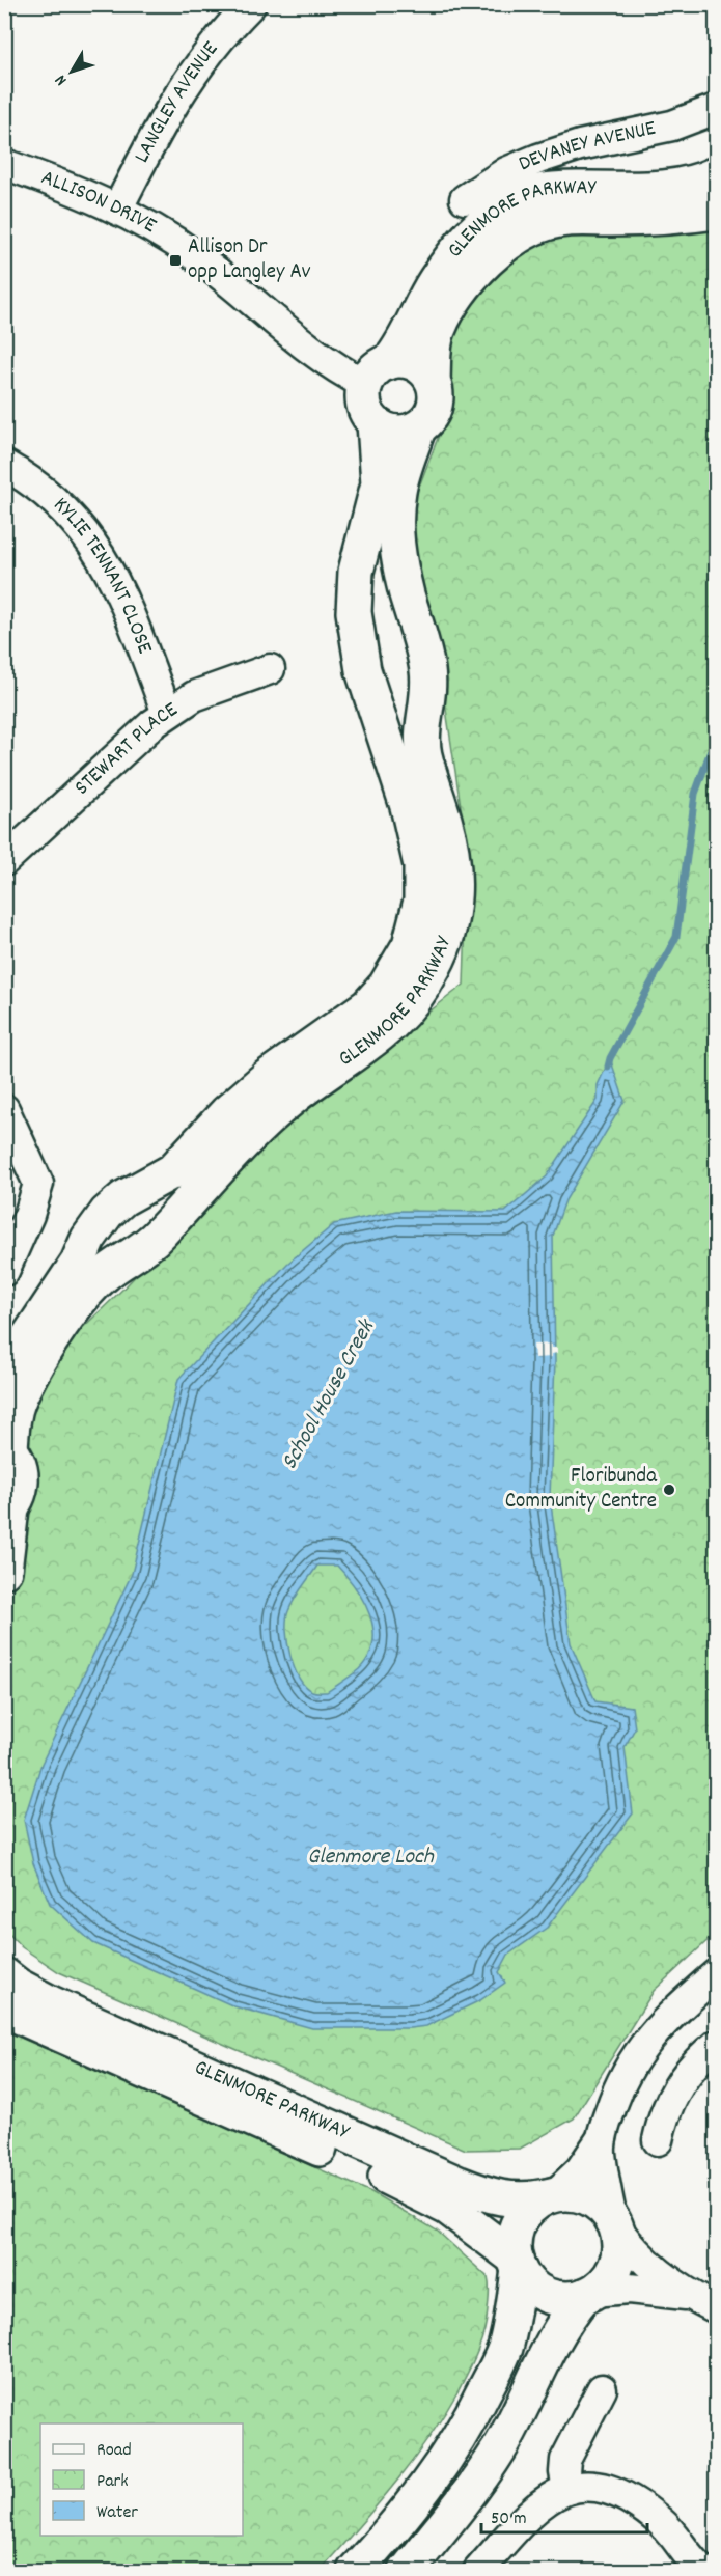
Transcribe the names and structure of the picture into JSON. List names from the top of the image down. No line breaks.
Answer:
{"streets":{"main road":["GLENMORE PARKWAY"],"street":["LANGLEY AVENUE","DEVANEY AVENUE","ALLISON DRIVE","KYLIE TENNANT CLOSE","STEWART PLACE"]},"crossings":[["LANGLEY AVENUE","ALLISON DRIVE"],["ALLISON DRIVE","GLENMORE PARKWAY"],["KYLIE TENNANT CLOSE","STEWART PLACE"]],"water":["School House Creek","Glenmore Loch"],"places":{"transit":["Allison Dr opp Langley Av"],"other":["Floribunda Community Centre"]},"legend":["Road","Park","Water"],"scale_bar":"50 m","north":"bottom left"}
